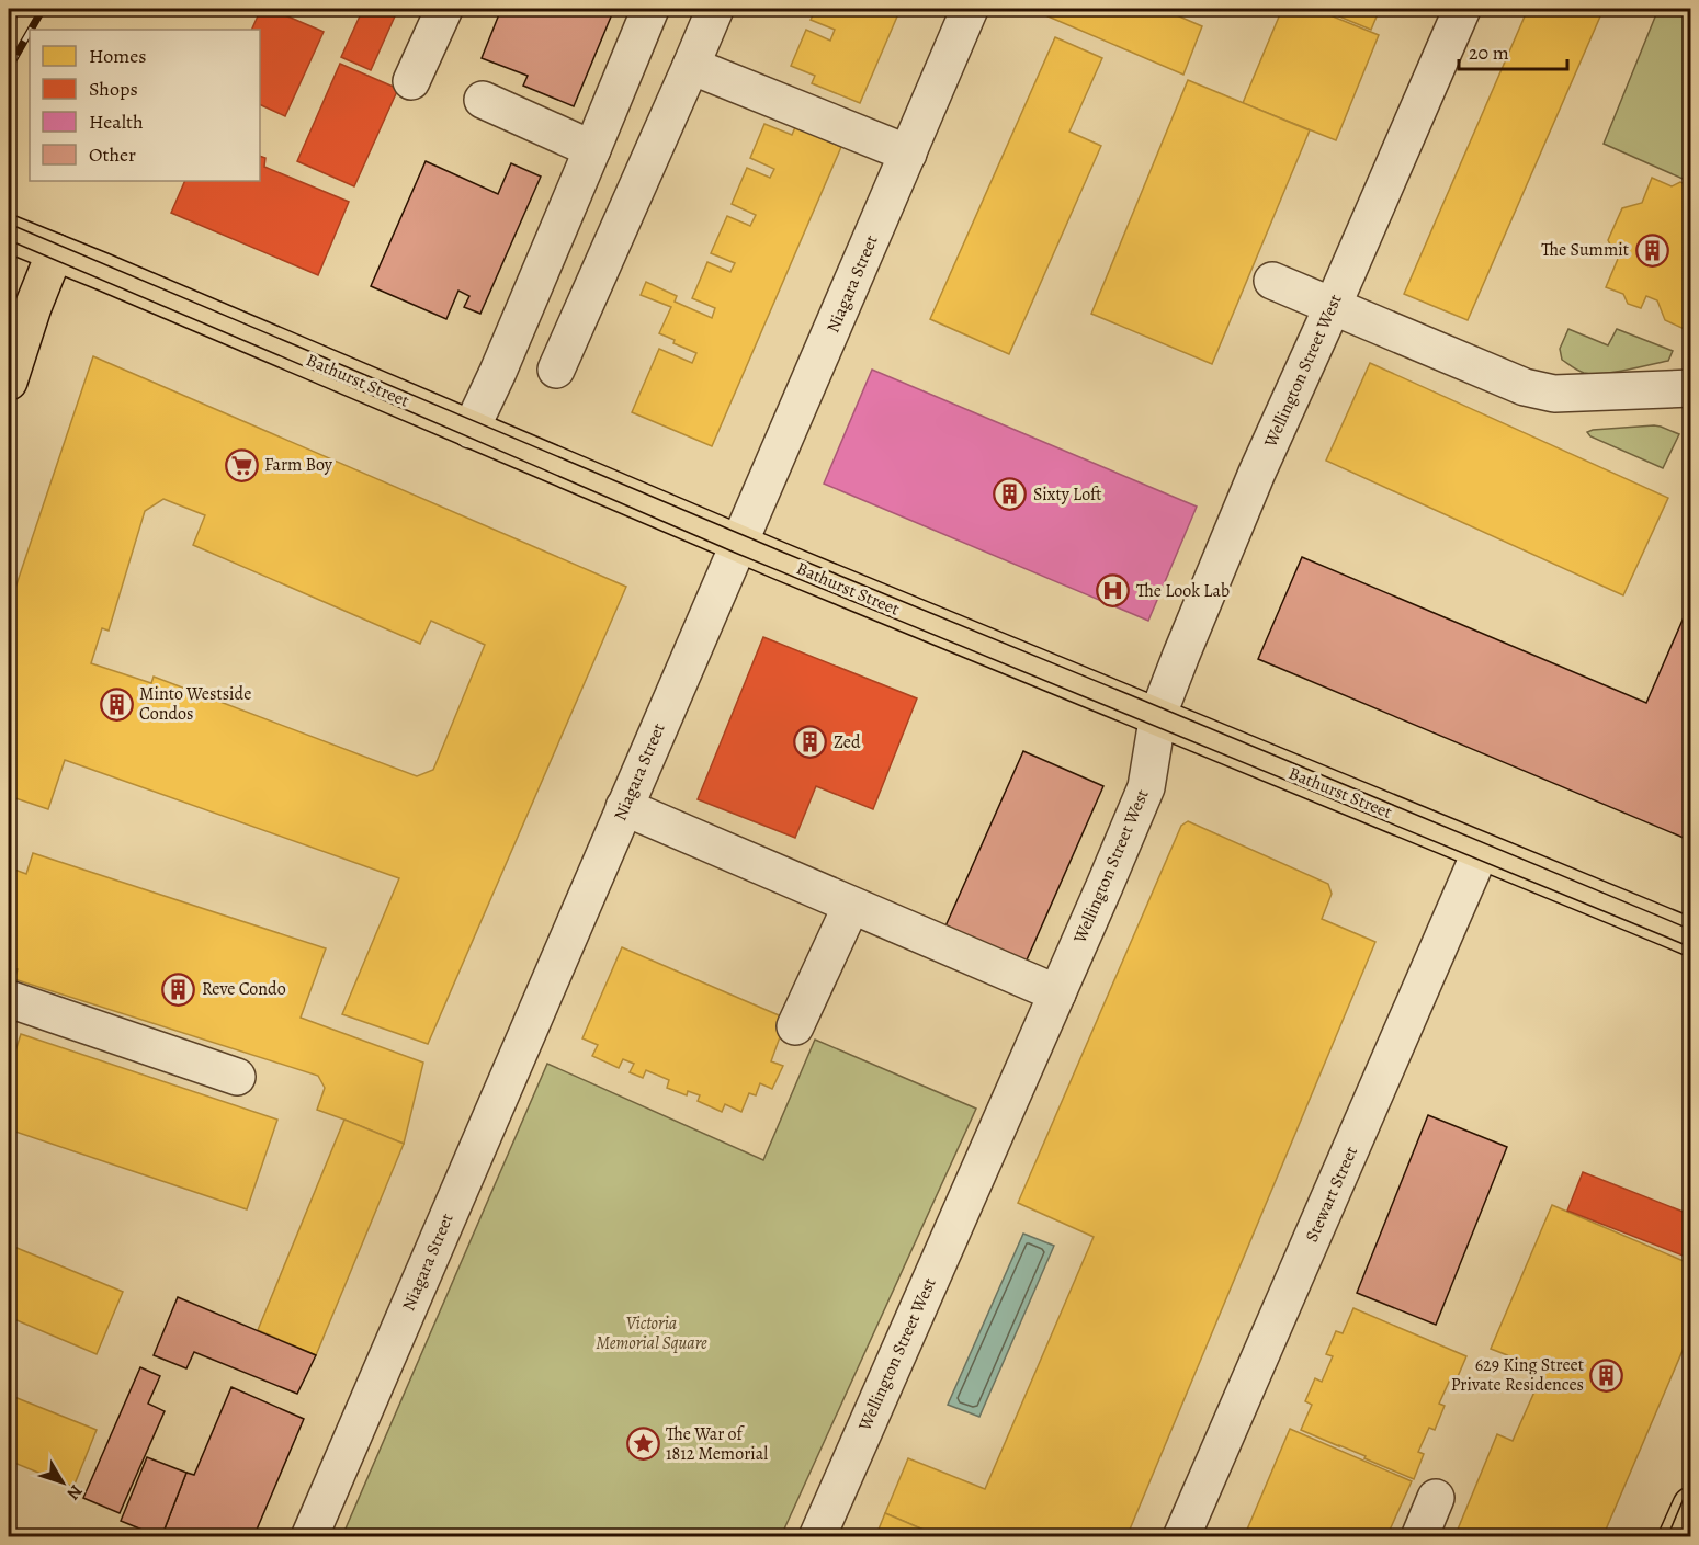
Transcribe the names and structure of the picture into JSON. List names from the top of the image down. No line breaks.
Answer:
{"streets":{"main road":["Bathurst Street"],"street":["Niagara Street","Wellington Street West","Stewart Street"]},"crossings":[["Niagara Street","Bathurst Street"],["Wellington Street West","Bathurst Street"],["Bathurst Street","Stewart Street"]],"parks":["Victoria Memorial Square"],"places":{"building":["The Summit","Sixty Loft","Minto Westside Condos","Zed","Reve Condo","629 King Street Private Residences"],"supermarket":["Farm Boy"],"hospital":["The Look Lab"],"place":["The War of 1812 Memorial"]},"legend":["Homes","Shops","Health","Other"],"scale_bar":"20 m","north":"bottom right"}
